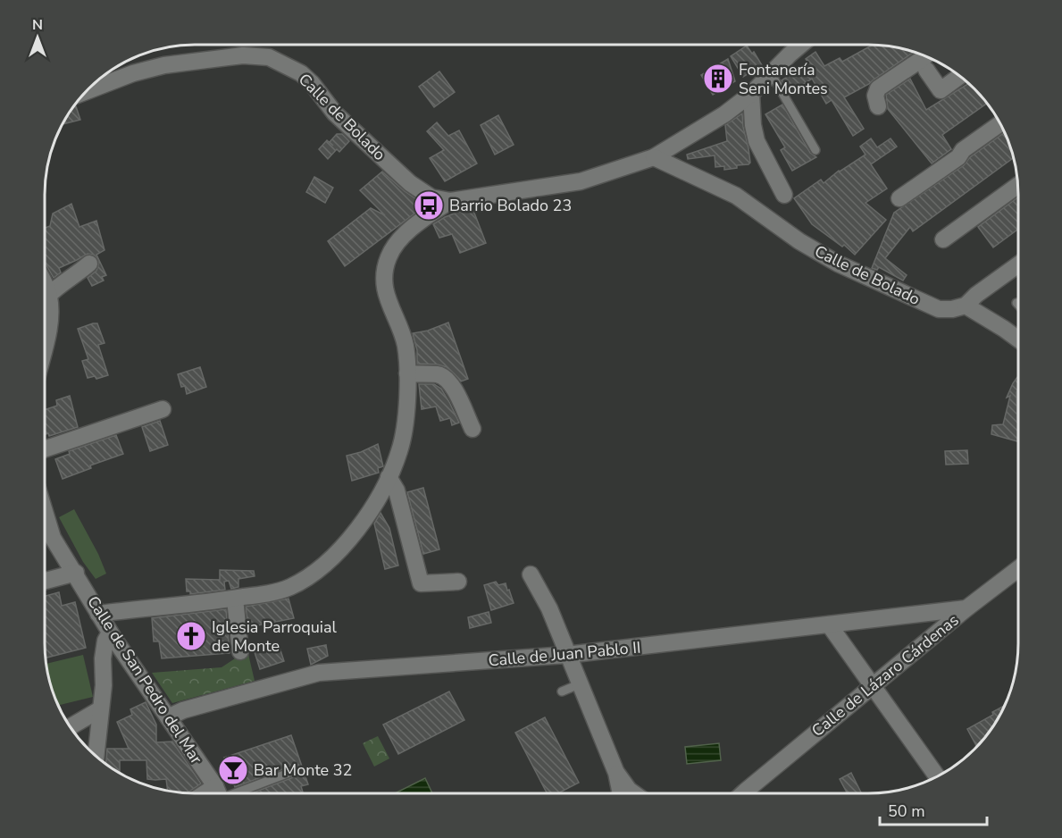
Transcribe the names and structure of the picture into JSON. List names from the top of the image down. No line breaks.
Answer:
{"streets":{"street":["Calle de Bolado","Calle de Juan Pablo II","Calle de Lázaro Cárdenas","Calle de San Pedro del Mar"]},"crossings":[["Calle de Bolado","Calle de San Pedro del Mar"],["Calle de Juan Pablo II","Calle de Lázaro Cárdenas"],["Calle de Juan Pablo II","Calle de San Pedro del Mar"]],"places":{"building":["Fontanería Seni Montes"],"bus stop":["Barrio Bolado 23"],"church":["Iglesia Parroquial de Monte"],"bar":["Bar Monte 32"]},"scale_bar":"50 m","north":"top"}
